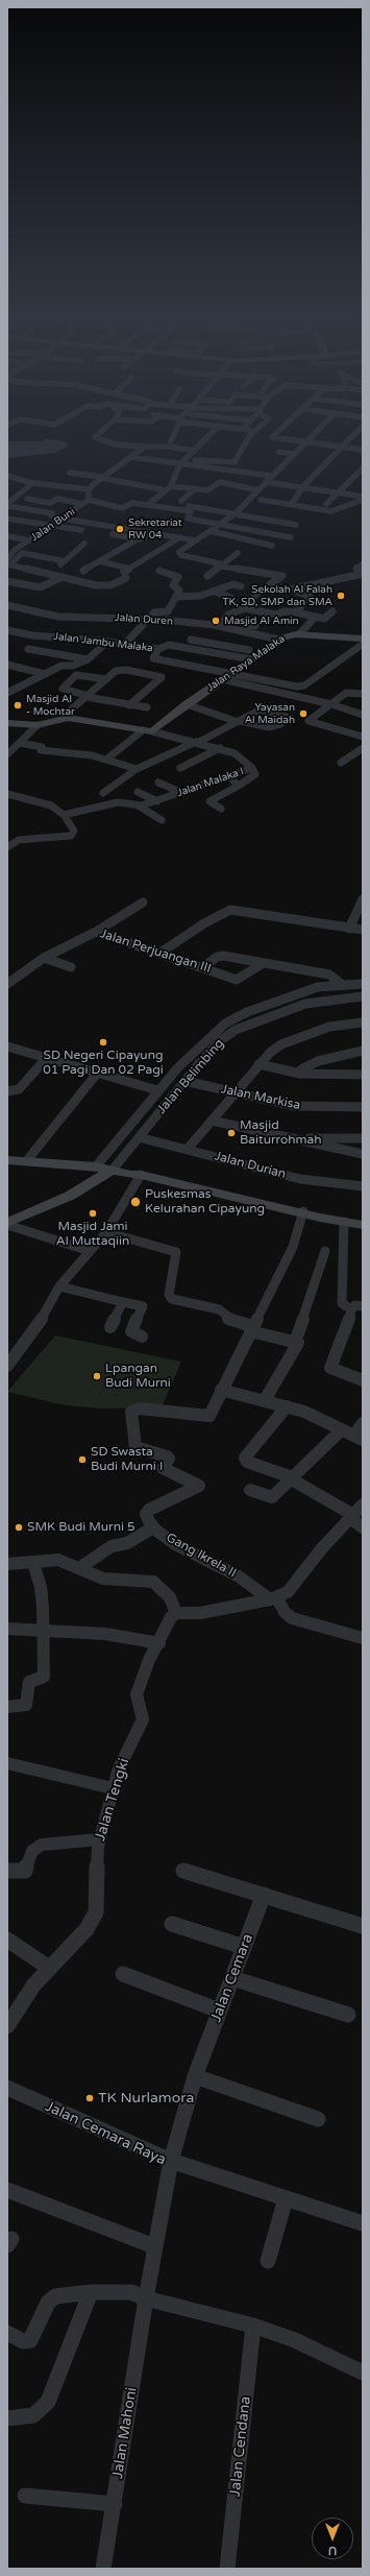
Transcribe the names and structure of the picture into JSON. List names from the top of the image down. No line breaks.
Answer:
{"streets":{"street":["Jalan Buni","Jalan Duren","Jalan Jambu Malaka","Jalan Raya Malaka","Jalan Malaka I","Jalan Perjuangan III","Jalan Belimbing","Jalan Markisa","Jalan Durian","Gang Ikrela II","Jalan Tengki","Jalan Cemara","Jalan Cemara Raya","Jalan Mahoni","Jalan Cendana"]},"crossings":[["Jalan Duren","Jalan Raya Malaka"],["Jalan Jambu Malaka","Jalan Raya Malaka"],["Jalan Raya Malaka","Jalan Malaka I"],["Jalan Belimbing","Jalan Markisa"],["Jalan Belimbing","Jalan Durian"],["Jalan Cemara","Jalan Cemara Raya"],["Jalan Cemara Raya","Jalan Mahoni"]],"places":["Sekretariat RW 04","Sekolah Al Falah TK, SD, SMP dan SMA","Masjid Al Amin","Masjid Al - Mochtar","Yayasan Al Maidah","SD Negeri Cipayung 01 Pagi Dan 02 Pagi","Masjid Baiturrohmah","Puskesmas Kelurahan Cipayung","Masjid Jami Al Muttaqiin","Lpangan Budi Murni","SD Swasta Budi Murni I","SMK Budi Murni 5","TK Nurlamora"],"north":"bottom"}
